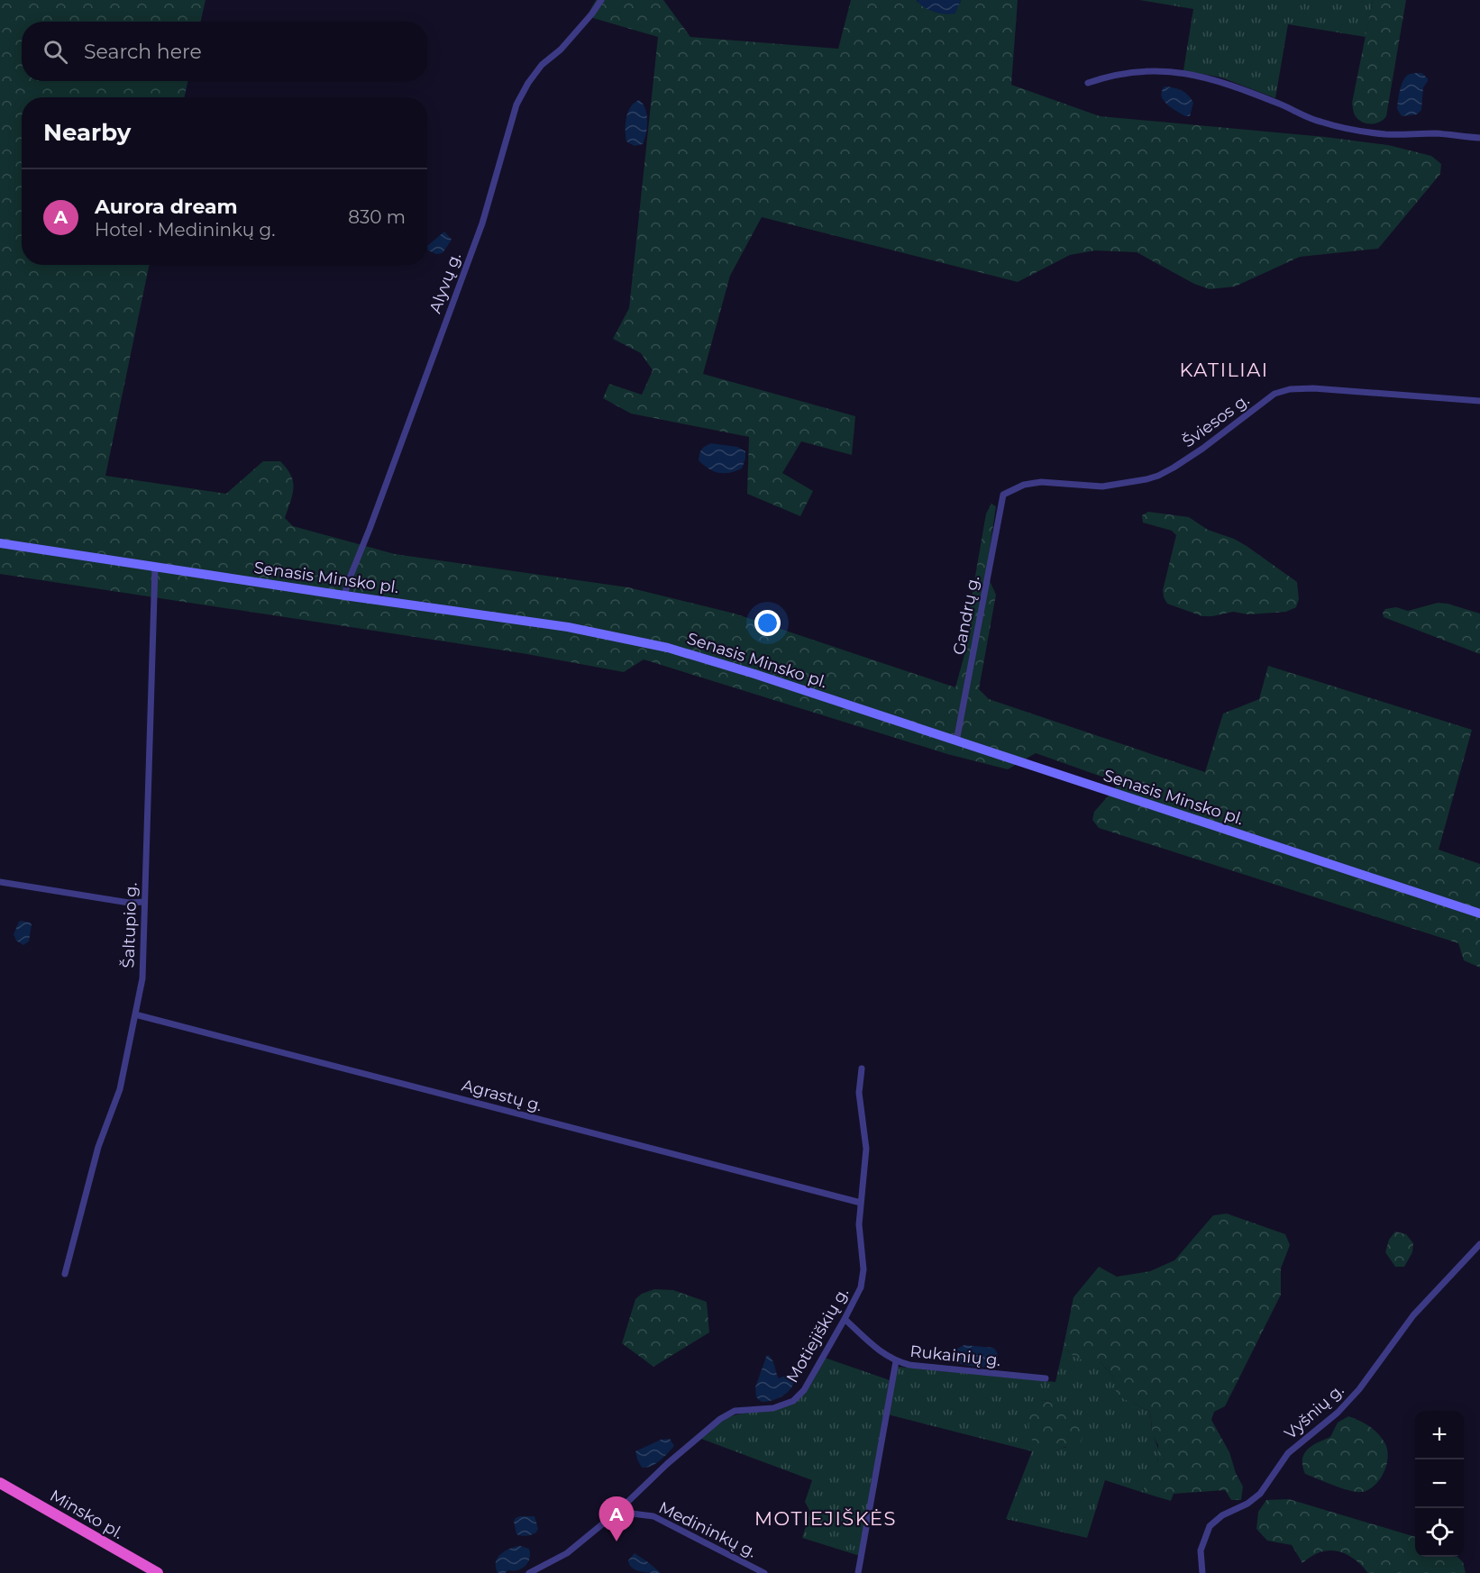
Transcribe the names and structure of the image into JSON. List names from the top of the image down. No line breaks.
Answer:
{"streets":{"highway":["Minsko pl."],"main road":["Senasis Minsko pl."],"street":["Alyvų g.","Šviesos g.","Gandrų g.","Šaltupio g.","Agrastų g.","Motiejiškių g.","Rukainių g.","Vyšnių g.","Medininkų g."]},"crossings":[["Alyvų g.","Senasis Minsko pl."],["Šviesos g.","Gandrų g."],["Senasis Minsko pl.","Gandrų g."],["Senasis Minsko pl.","Šaltupio g."],["Šaltupio g.","Agrastų g."],["Agrastų g.","Motiejiškių g."],["Motiejiškių g.","Rukainių g."],["Motiejiškių g.","Medininkų g."]],"districts":["KATILIAI","MOTIEJIŠKĖS"],"page":{"search":"Search here","heading":"Nearby","list":[{"mark":"A","name":"Aurora dream","note":"Hotel · Medininkų g.","value":"830 m"}],"map_buttons":["+","−"],"pins":"A"}}
